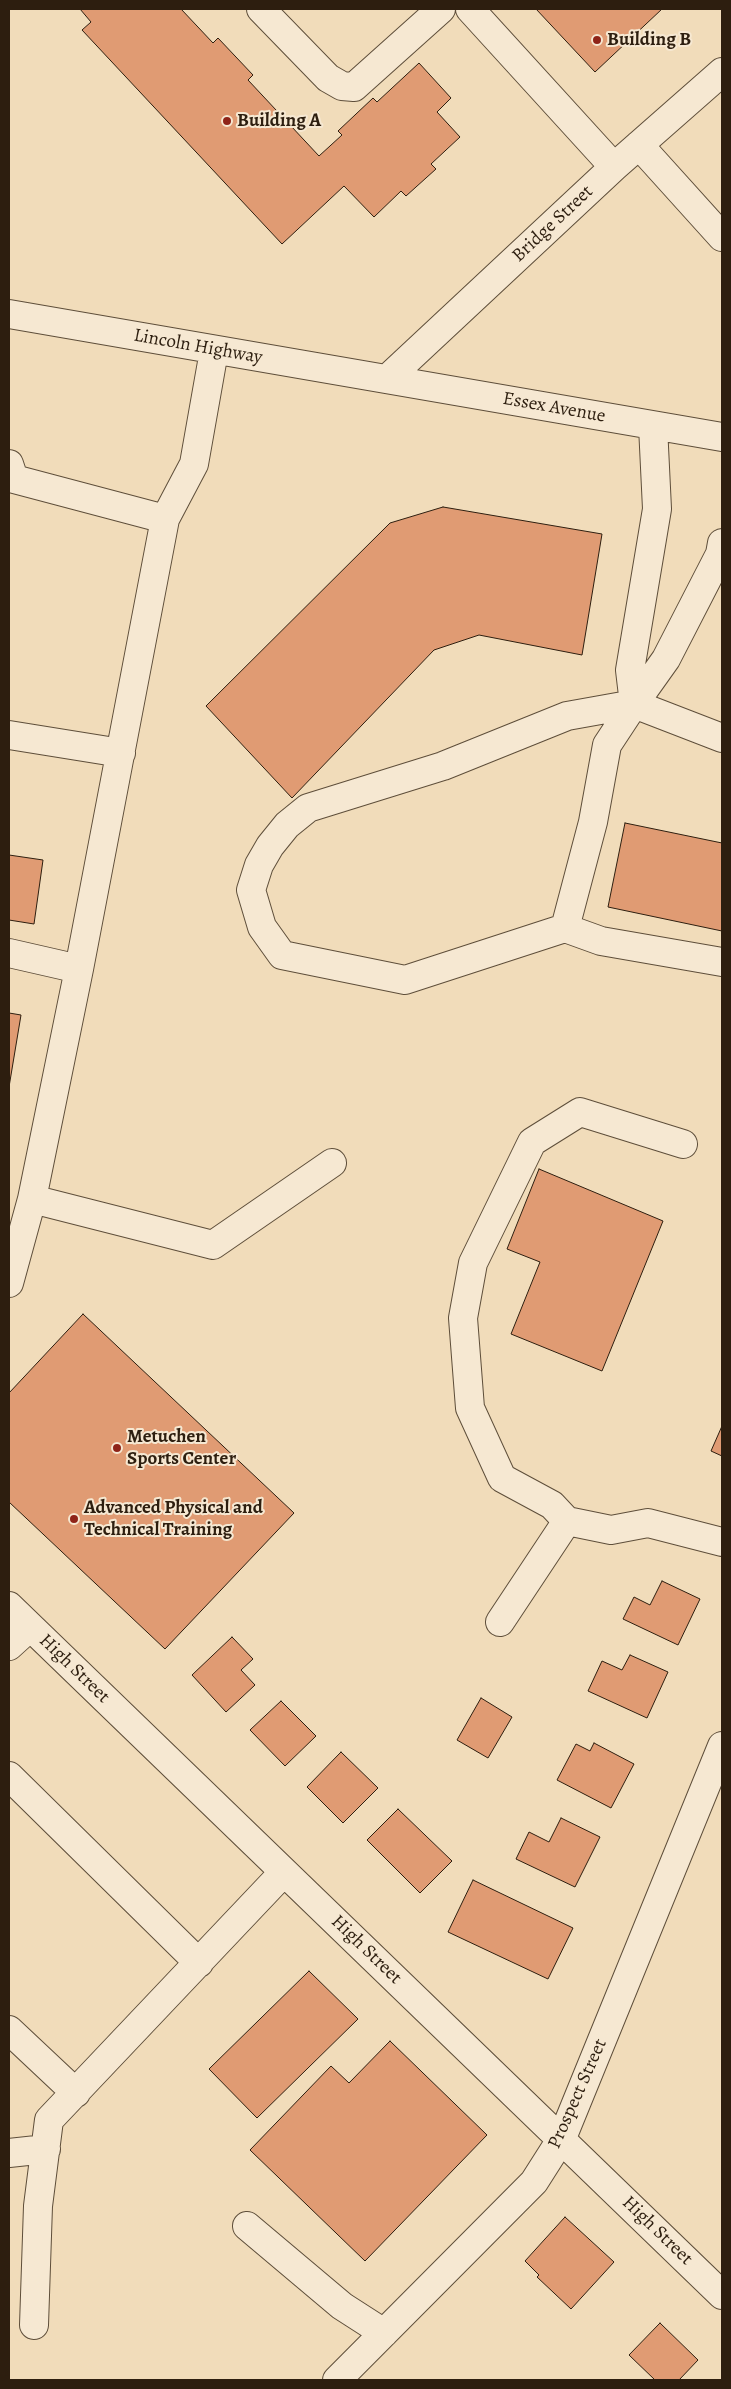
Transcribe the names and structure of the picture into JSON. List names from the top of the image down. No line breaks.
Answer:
{"streets":{"street":["Bridge Street","Lincoln Highway","Essex Avenue","High Street","Prospect Street"]},"crossings":[["Bridge Street","Lincoln Highway"],["Bridge Street","Essex Avenue"],["Lincoln Highway","Essex Avenue"],["High Street","Prospect Street"]],"places":["Building B","Building A","Metuchen Sports Center","Advanced Physical and Technical Training"]}
